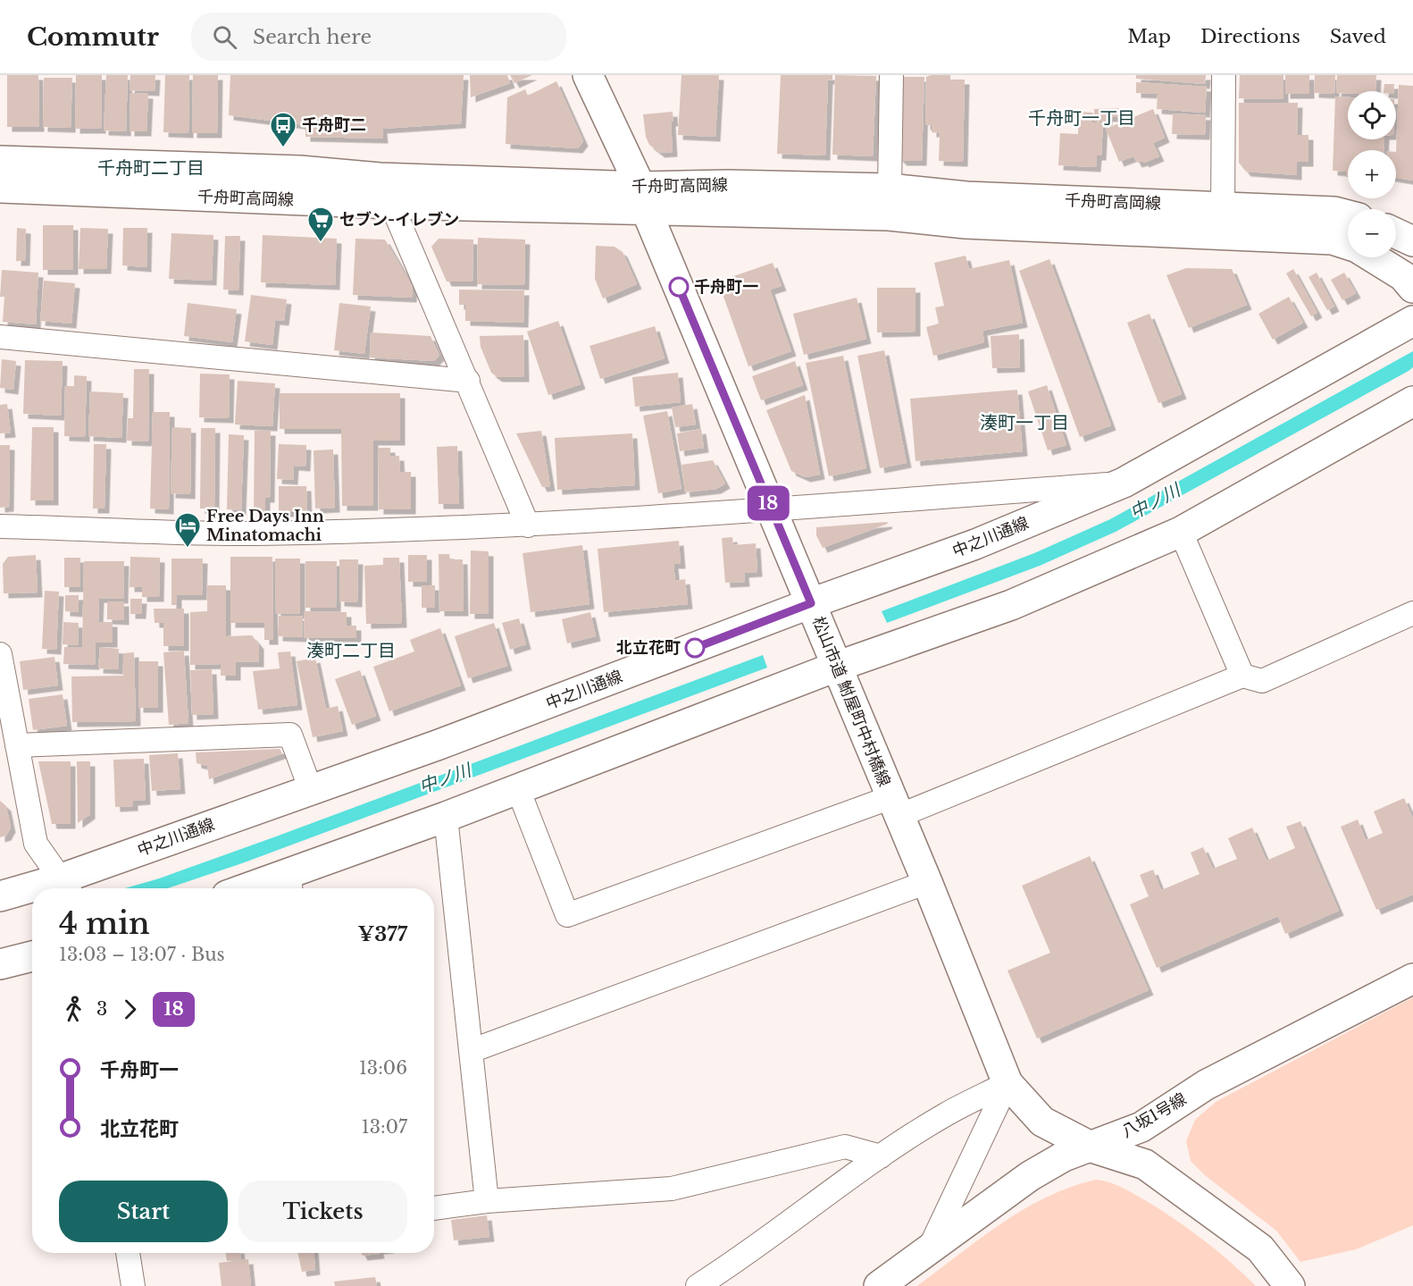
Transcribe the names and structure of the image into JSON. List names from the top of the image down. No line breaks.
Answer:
{"streets":{"street":["千舟町高岡線","中之川通線","松山市道 鮒屋町中村橋線","八坂1号線"]},"crossings":[["千舟町高岡線","松山市道 鮒屋町中村橋線"],["中之川通線","松山市道 鮒屋町中村橋線"],["松山市道 鮒屋町中村橋線","八坂1号線"]],"districts":["千舟町一丁目","千舟町二丁目","湊町一丁目","湊町二丁目"],"water":["中ノ川"],"places":{"bus stop":["千舟町二"],"supermarket":["セブン-イレブン"],"other":["千舟町一","北立花町"],"hotel":["Free Days Inn Minatomachi"]},"lines":["bus line 18"],"page":{"header":"Commutr","search":"Search here","nav":["Map","Directions","Saved"],"on_map":"18","map_buttons":["+","−"],"heading":["4 min","13:03 – 13:07 · Bus","¥377"],"legs":["3","18"],"list":[{"name":"千舟町一","value":"13:06"},{"name":"北立花町","value":"13:07"}],"buttons":["Start","Tickets"]}}
